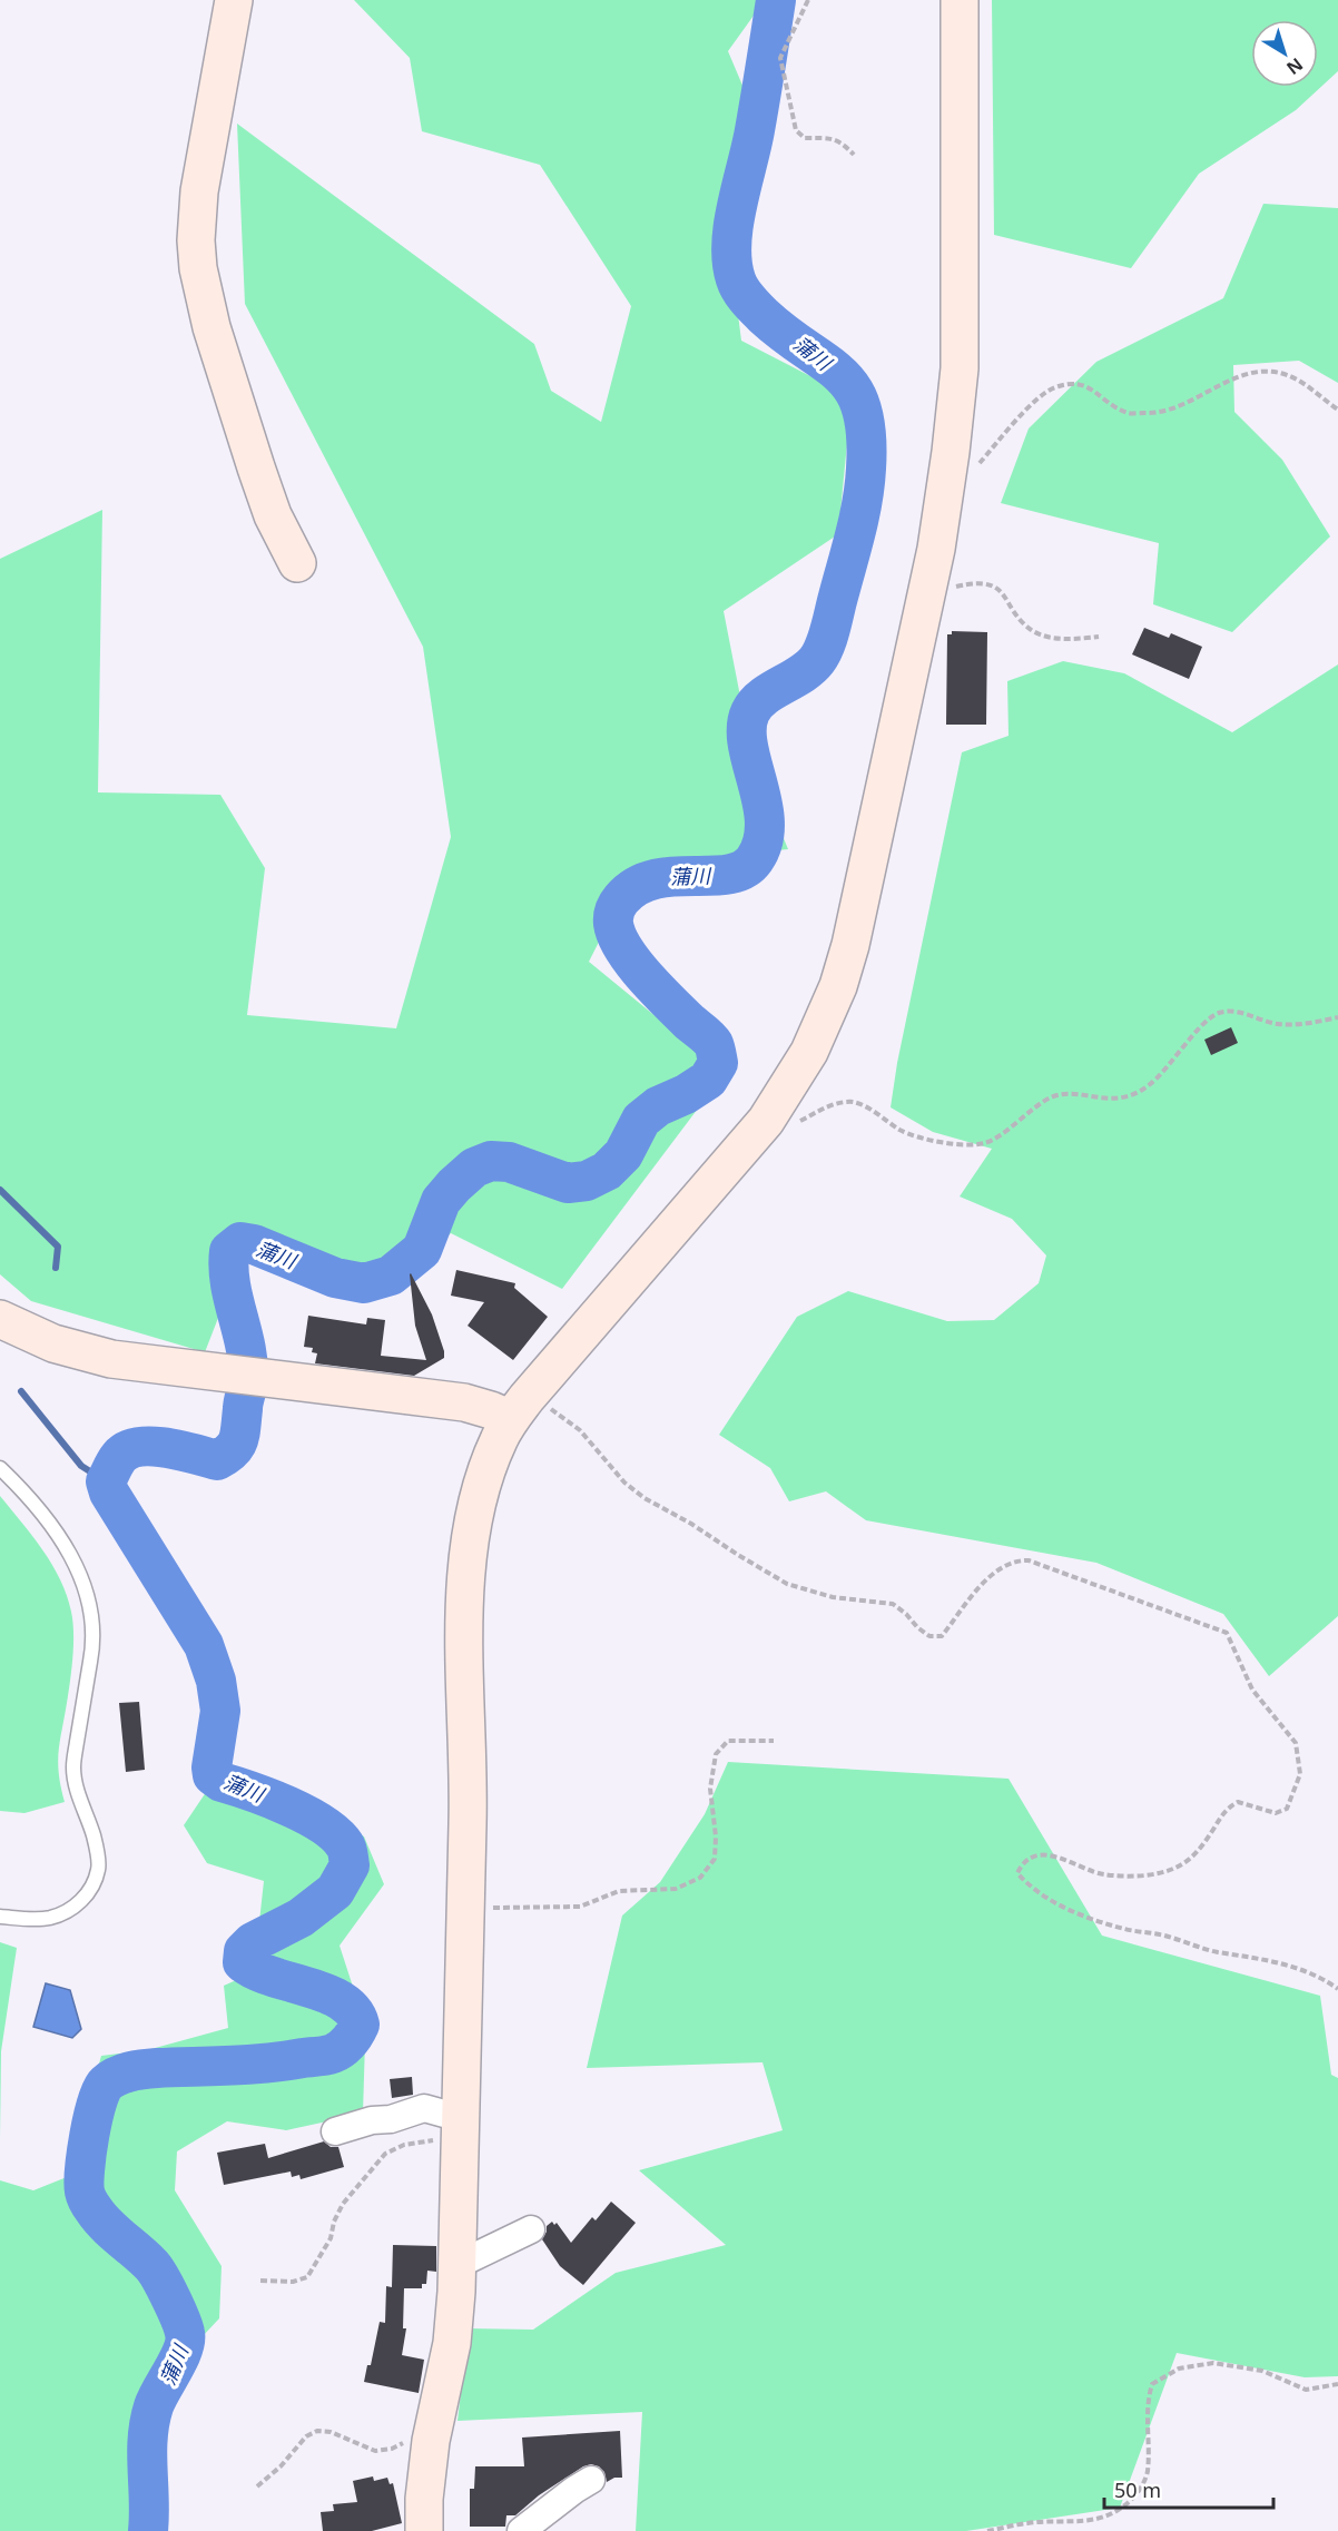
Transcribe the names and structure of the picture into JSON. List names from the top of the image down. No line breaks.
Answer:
{"water":["蒲川"],"scale_bar":"50 m","north":"bottom right"}
